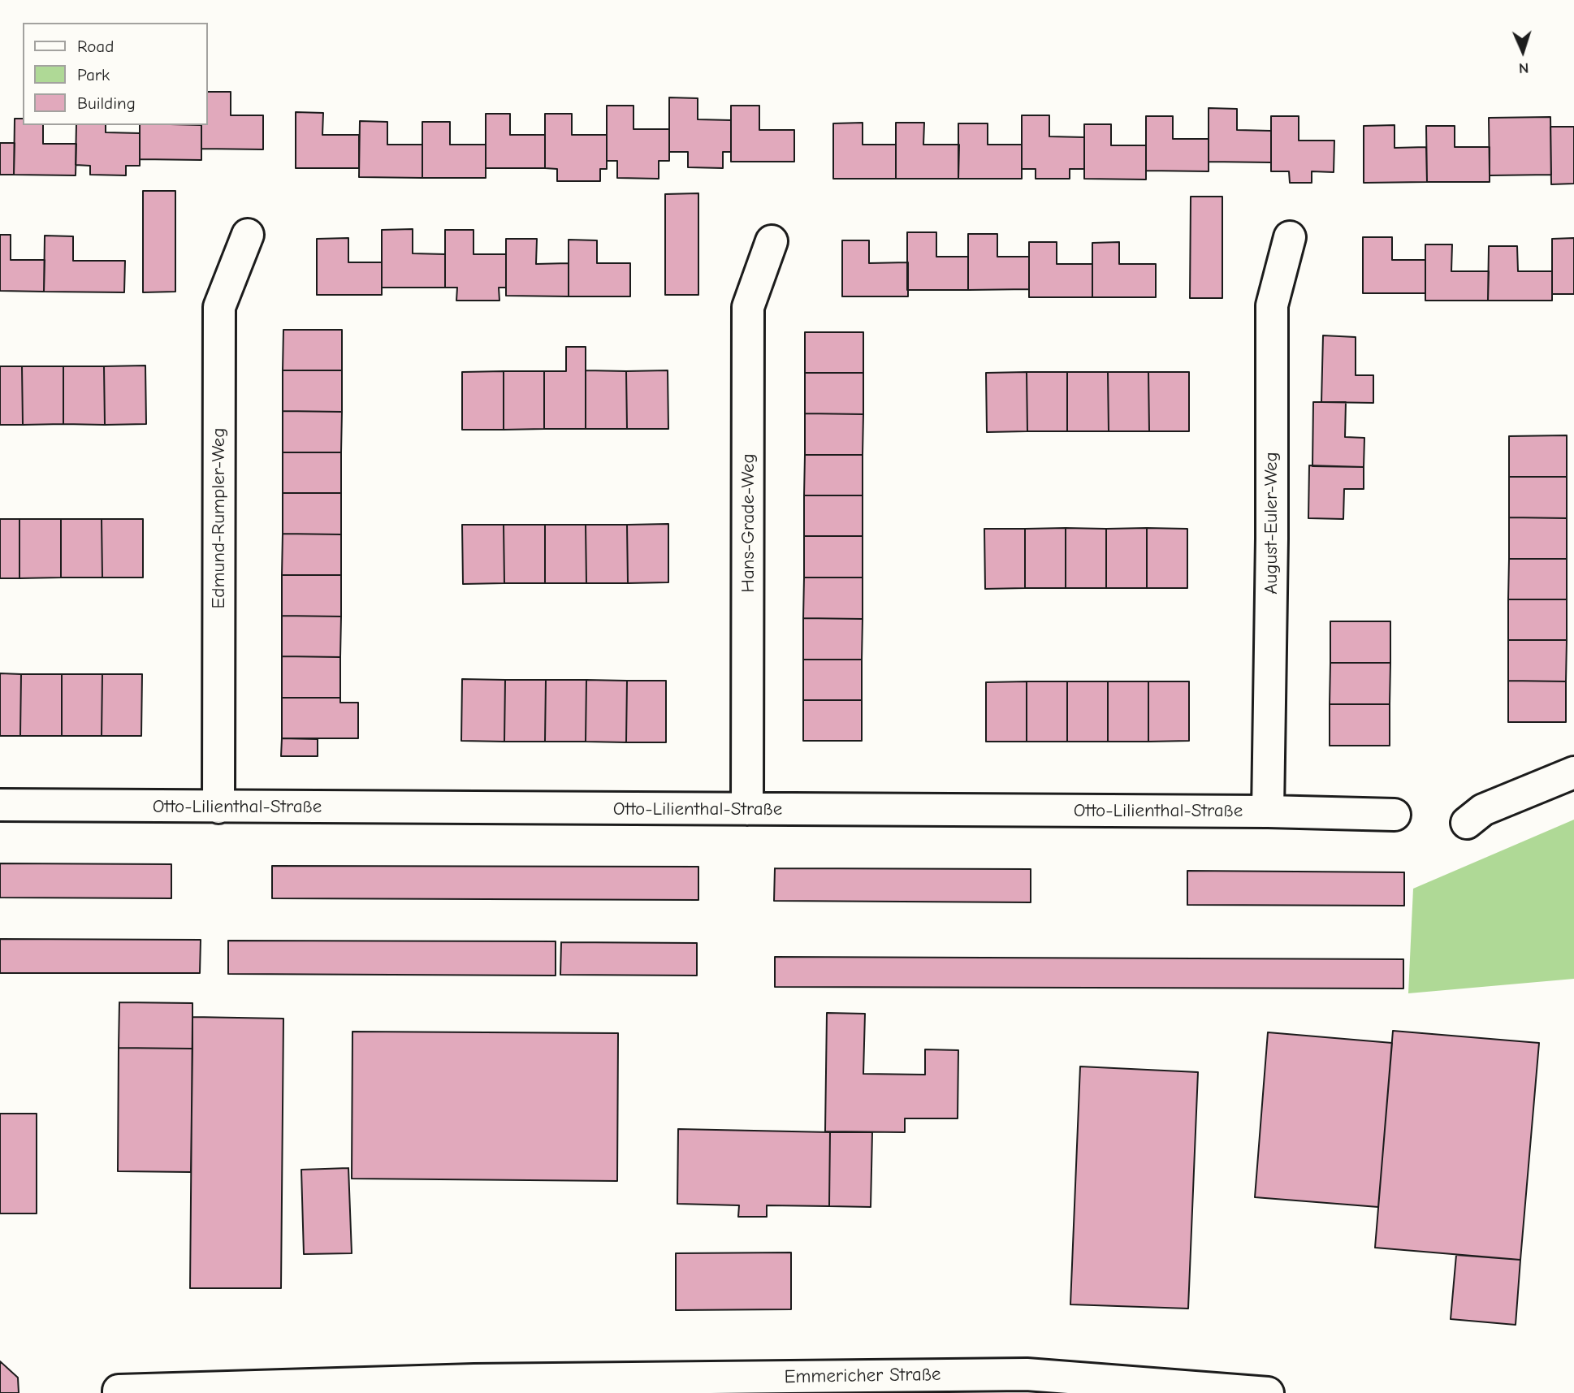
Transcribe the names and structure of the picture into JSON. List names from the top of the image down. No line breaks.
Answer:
{"streets":{"street":["Edmund-Rumpler-Weg","Hans-Grade-Weg","August-Euler-Weg","Otto-Lilienthal-Straße","Emmericher Straße"]},"crossings":[["Edmund-Rumpler-Weg","Otto-Lilienthal-Straße"],["Hans-Grade-Weg","Otto-Lilienthal-Straße"],["August-Euler-Weg","Otto-Lilienthal-Straße"]],"legend":["Road","Park","Building"],"north":"bottom"}
